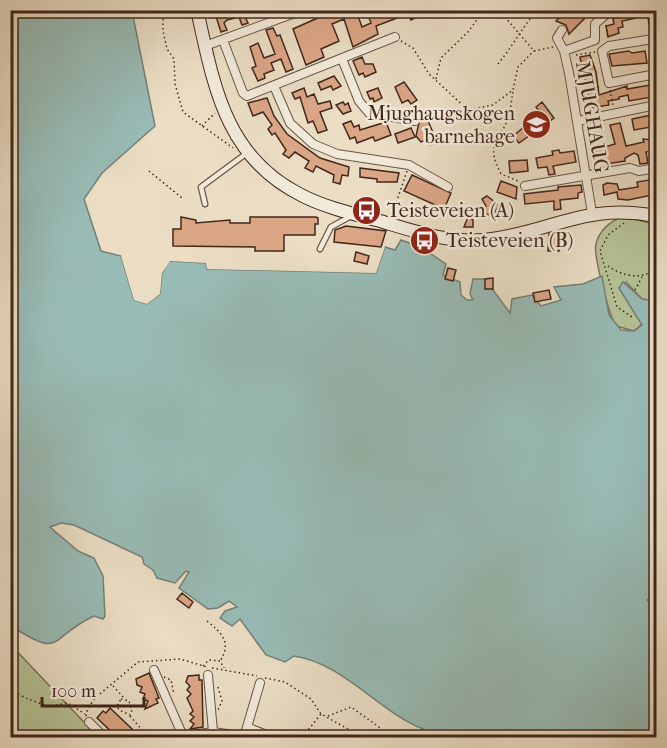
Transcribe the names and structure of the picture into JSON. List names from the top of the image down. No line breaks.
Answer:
{"streets":{"street":["MJUGHAUG"]},"places":{"school or university":["Mjughaugskogen barnehage"],"bus stop":["Teisteveien (A)","Teisteveien (B)"]},"scale_bar":"100 m"}
